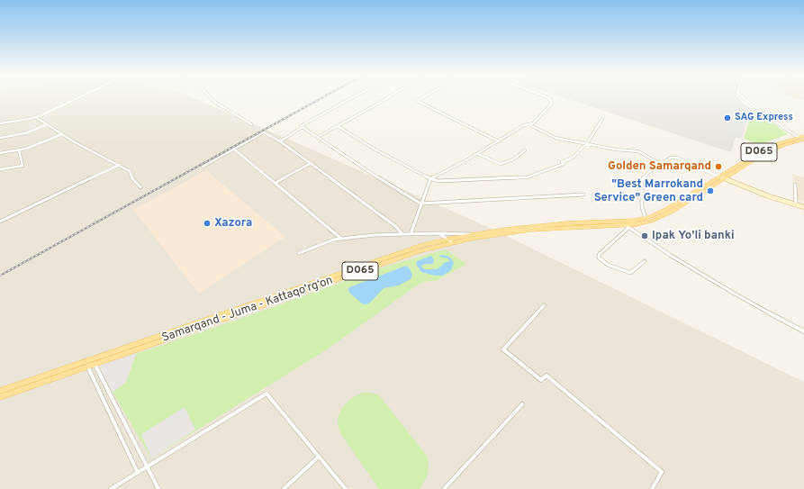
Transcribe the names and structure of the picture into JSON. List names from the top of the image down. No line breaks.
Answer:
{"streets":{"main road":["D065","Samarqand - Juma - Kattaqo‘rg‘on"]},"crossings":[["D065","Samarqand - Juma - Kattaqo‘rg‘on"]],"places":["SAG Express","Golden Samarqand","\"Best Marrokand Service\" Green card","Xazora","Ipak Yo'li banki"]}
